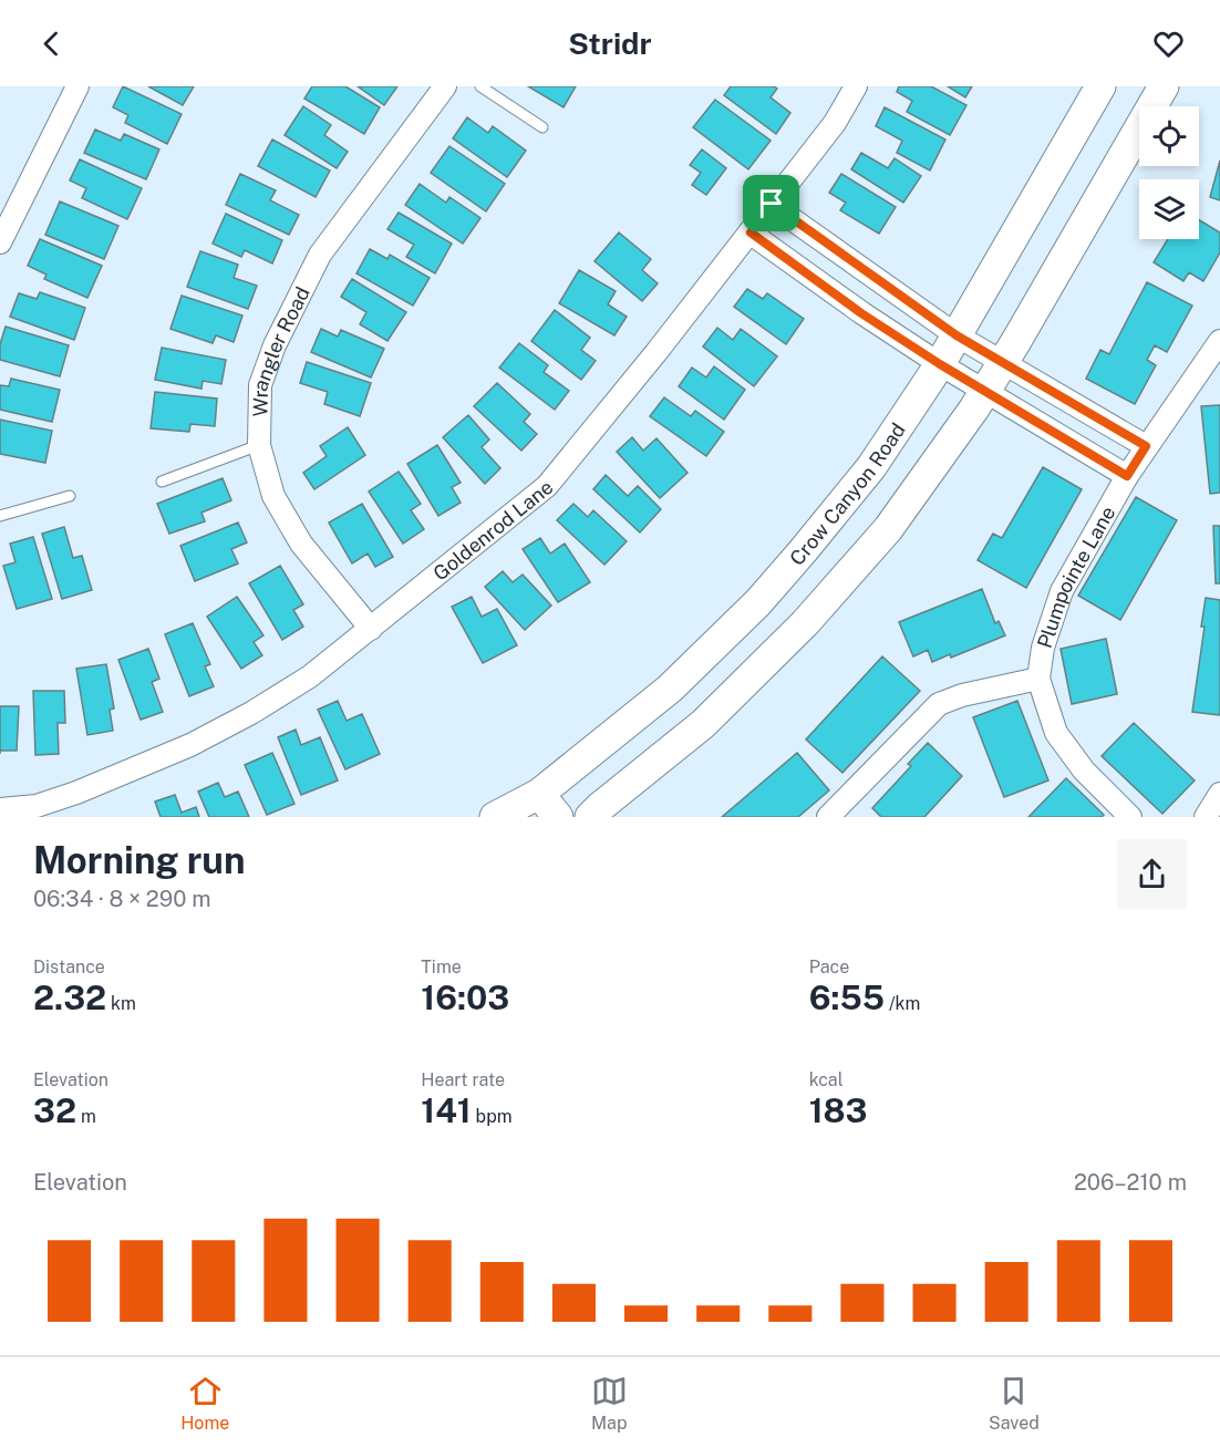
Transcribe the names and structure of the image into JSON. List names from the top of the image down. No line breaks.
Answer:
{"streets":{"main road":["Crow Canyon Road"],"street":["Wrangler Road","Goldenrod Lane","Plumpointe Lane"]},"crossings":[["Wrangler Road","Goldenrod Lane"]],"page":{"header":"Stridr","heading":["Morning run","06:34 · 8 × 290 m"],"stats":[["Distance","2.32 km"],["Time","16:03"],["Pace","6:55 /km"],["Elevation","32 m"],["Heart rate","141 bpm"],["kcal","183"]],"chart":["Elevation","206–210 m"],"tabs":["Home","Map","Saved"]}}
